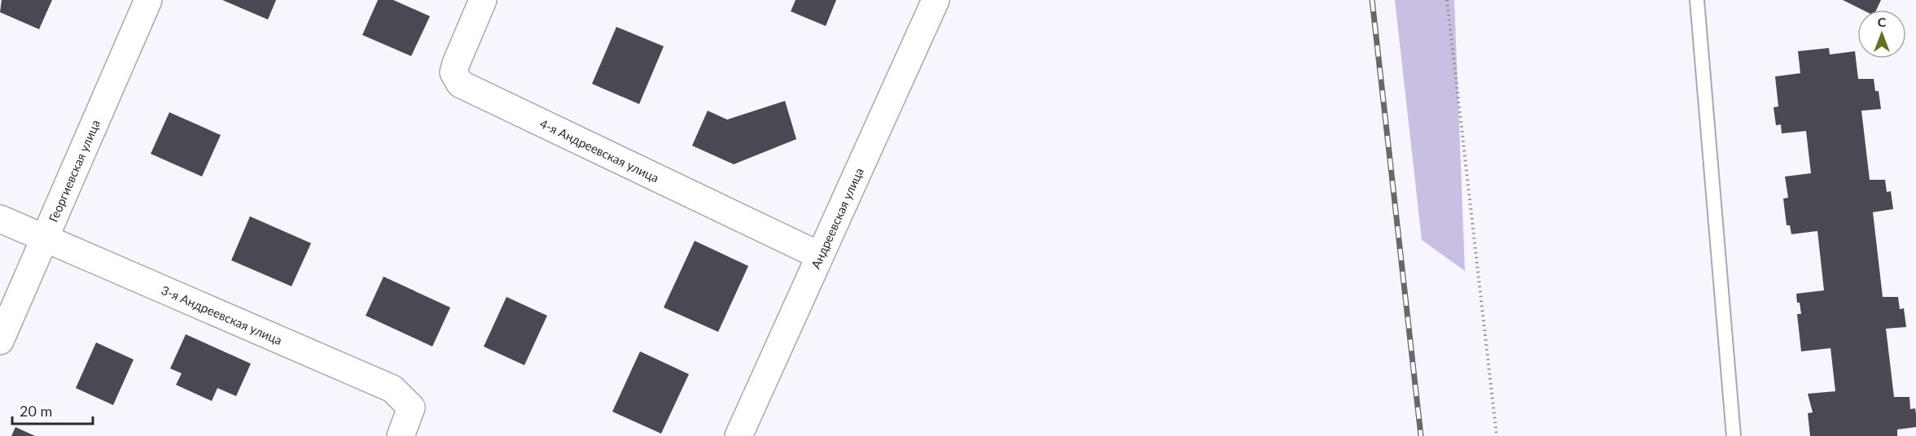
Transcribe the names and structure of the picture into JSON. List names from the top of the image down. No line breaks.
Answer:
{"streets":{"street":["4-я Андреевская улица","Георгиевская улица","Андреевская улица","3-я Андреевская улица"]},"crossings":[["4-я Андреевская улица","Андреевская улица"],["Георгиевская улица","3-я Андреевская улица"]],"scale_bar":"20 m","north":"top"}
